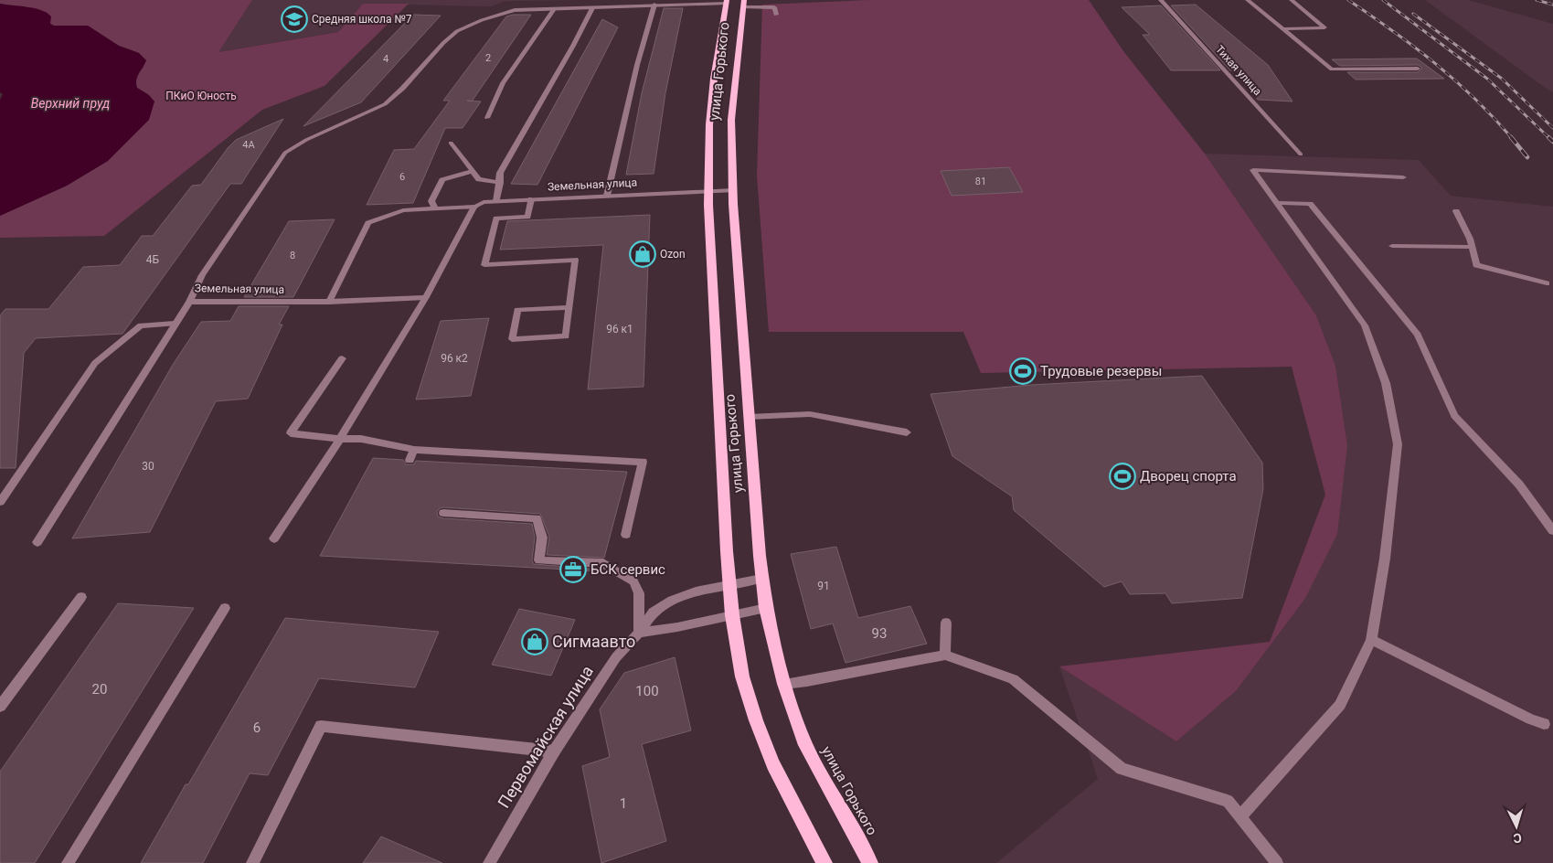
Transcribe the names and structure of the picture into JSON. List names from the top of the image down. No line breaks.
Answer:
{"streets":{"main road":["улица Горького"],"street":["Тихая улица","Земельная улица","Первомайская улица"]},"crossings":[["улица Горького","Земельная улица"],["улица Горького","Первомайская улица"]],"water":["Верхний пруд"],"parks":["ПКиО Юность"],"places":{"school or university":["Средняя школа №7"],"shop":["Ozon","Сигмаавто"],"sports":["Трудовые резервы","Дворец спорта"],"office":["БСК сервис"]},"house_numbers":["2","4","4А","6","81","8","4Б","96 к1","96 к2","30","91","93","20","100","6","1"],"north":"bottom"}
